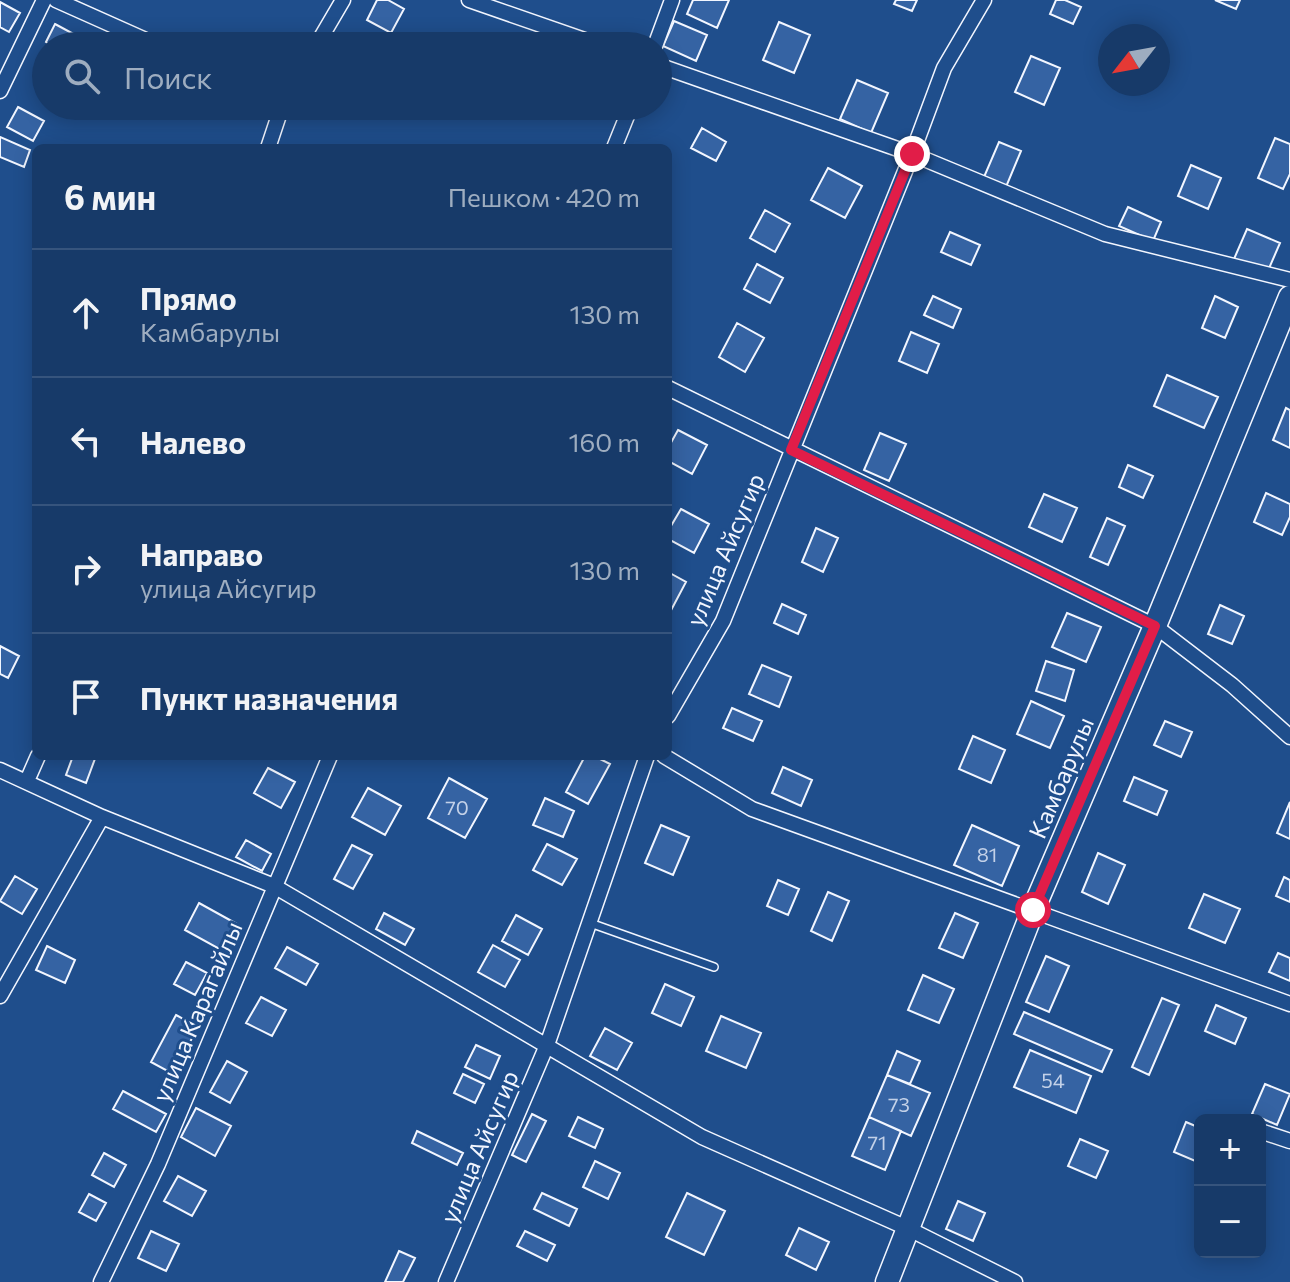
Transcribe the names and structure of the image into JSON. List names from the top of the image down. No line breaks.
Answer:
{"streets":{"street":["улица Айсугир","Камбарулы","улица Карагайлы"]},"house_numbers":["70","81","54","73","71"],"north":"bottom left","page":{"search":"Поиск","heading":["6 мин","Пешком · 420 m"],"list":[["Прямо","Камбарулы","130 m"],["Налево","160 m"],["Направо","улица Айсугир","130 m"],"Пункт назначения"],"map_buttons":["+","−"]}}
